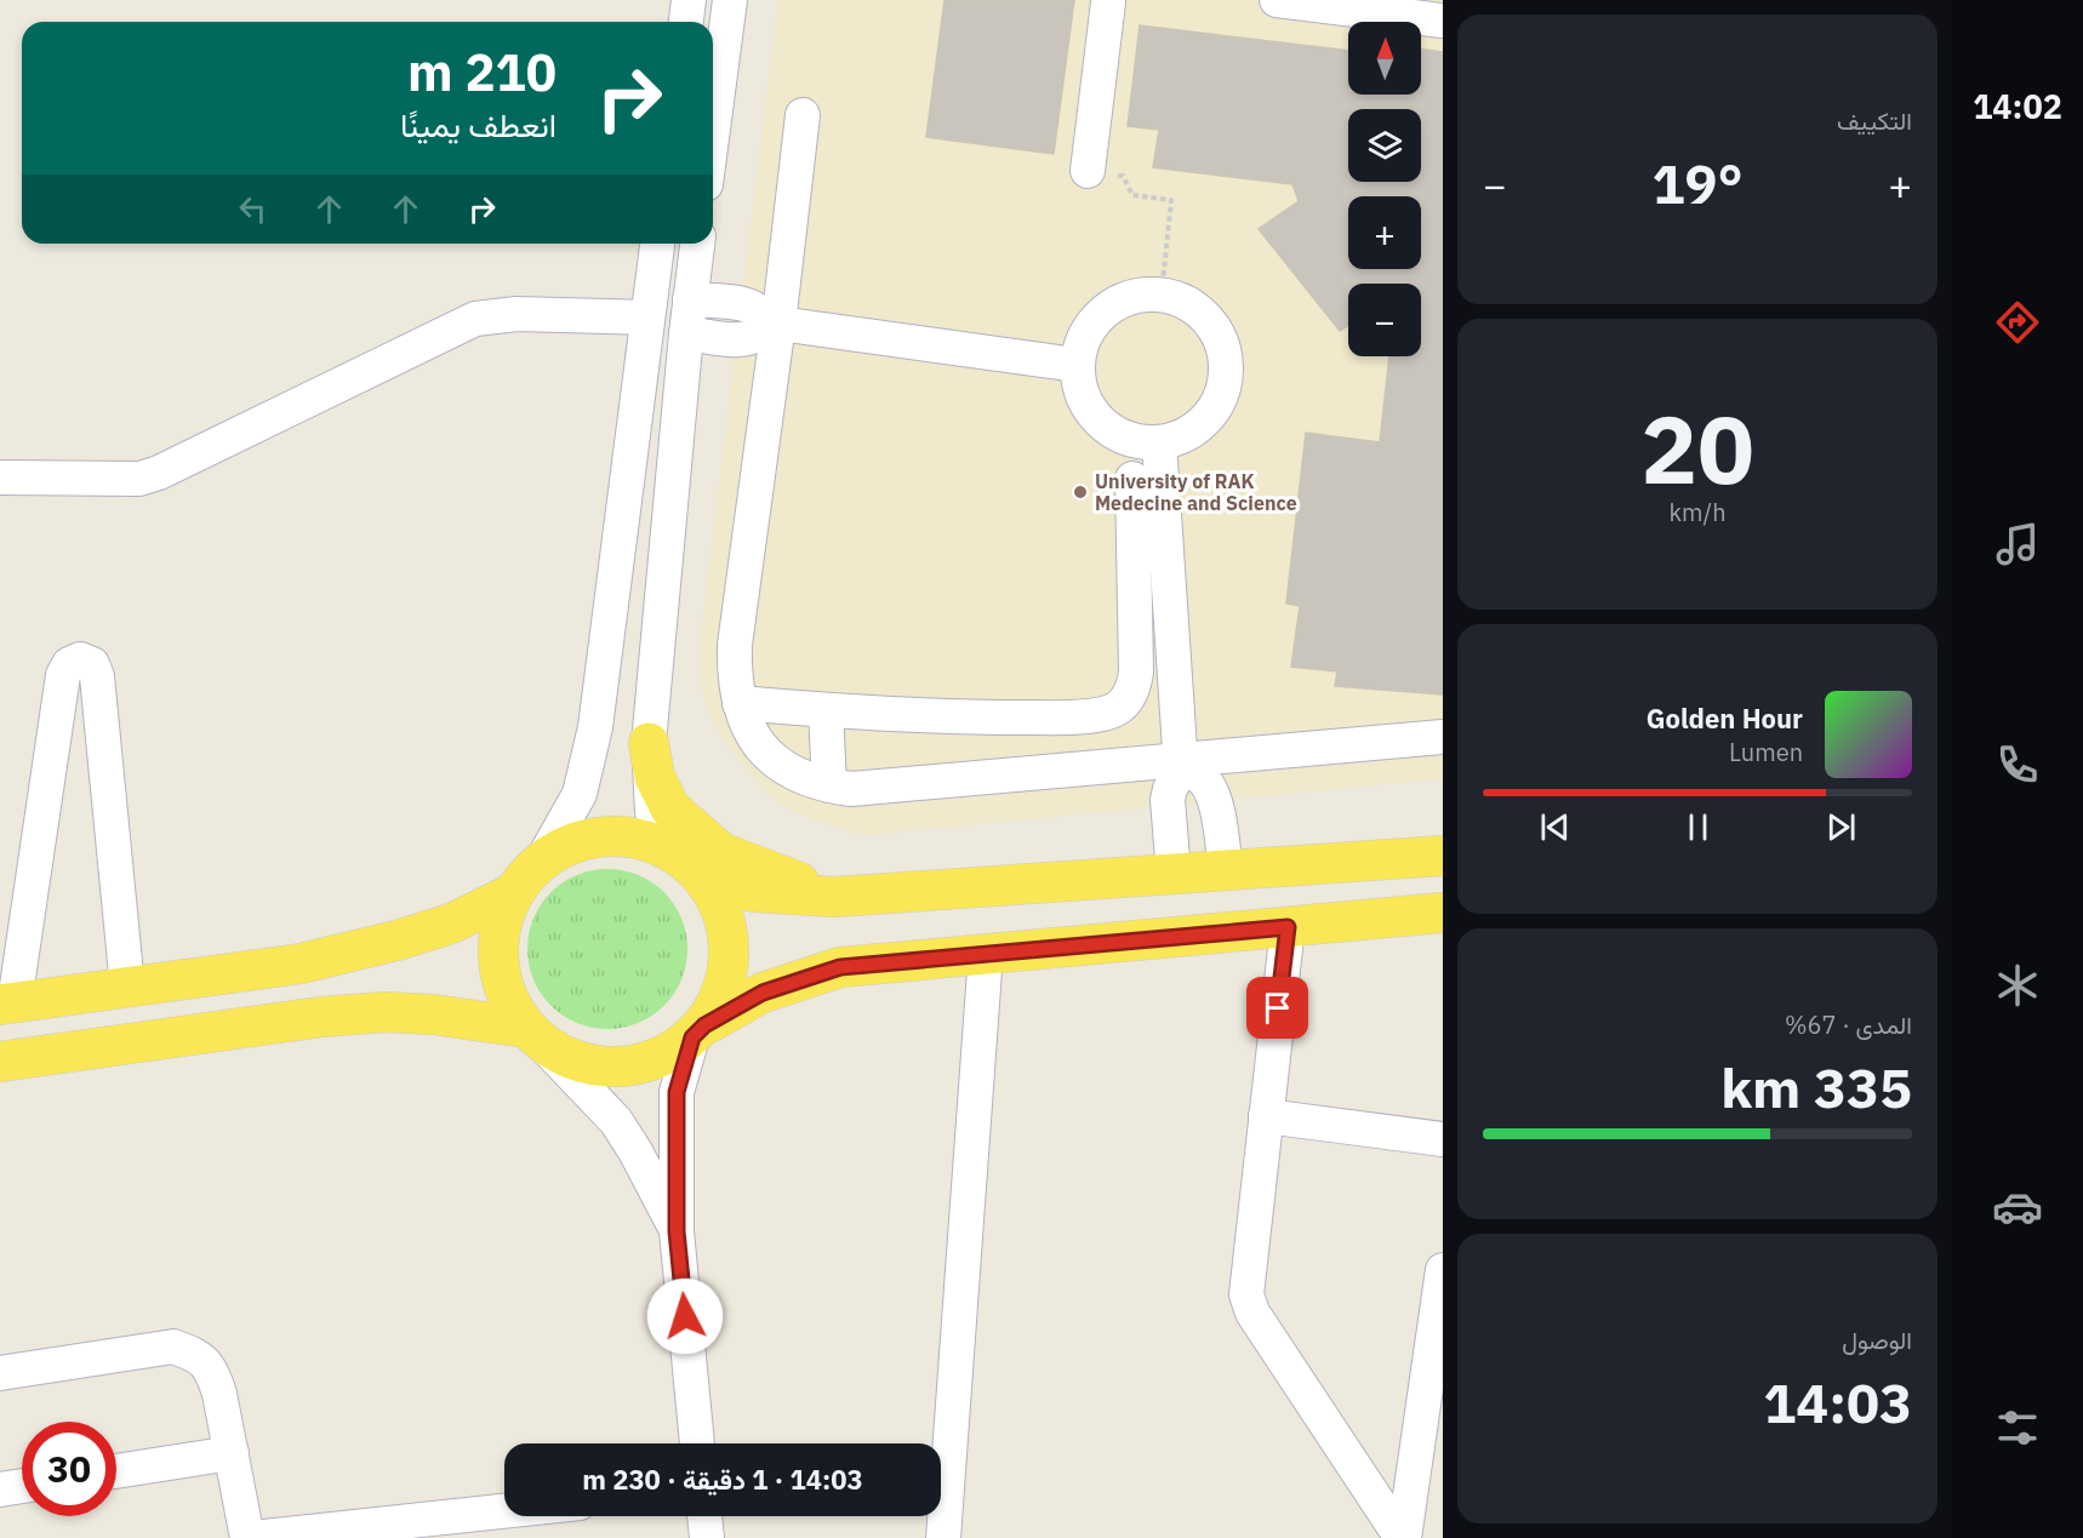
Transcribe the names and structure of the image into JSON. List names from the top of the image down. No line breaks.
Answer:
{"places":["University of RAK Medecine and Science"],"north":"top","page":{"tabs":"14:02","tile":["التكييف",["20","km/h"],["المدى · 67%","335 km"],["الوصول","14:03"]],"map_buttons":["+","−"],"turn":["210 m","انعطف يمينًا"],"heat":["−","19°","+"],"song":["Golden Hour","Lumen"],"limit":"30","trip":"14:03 · 1 دقيقة · 230 m"}}
